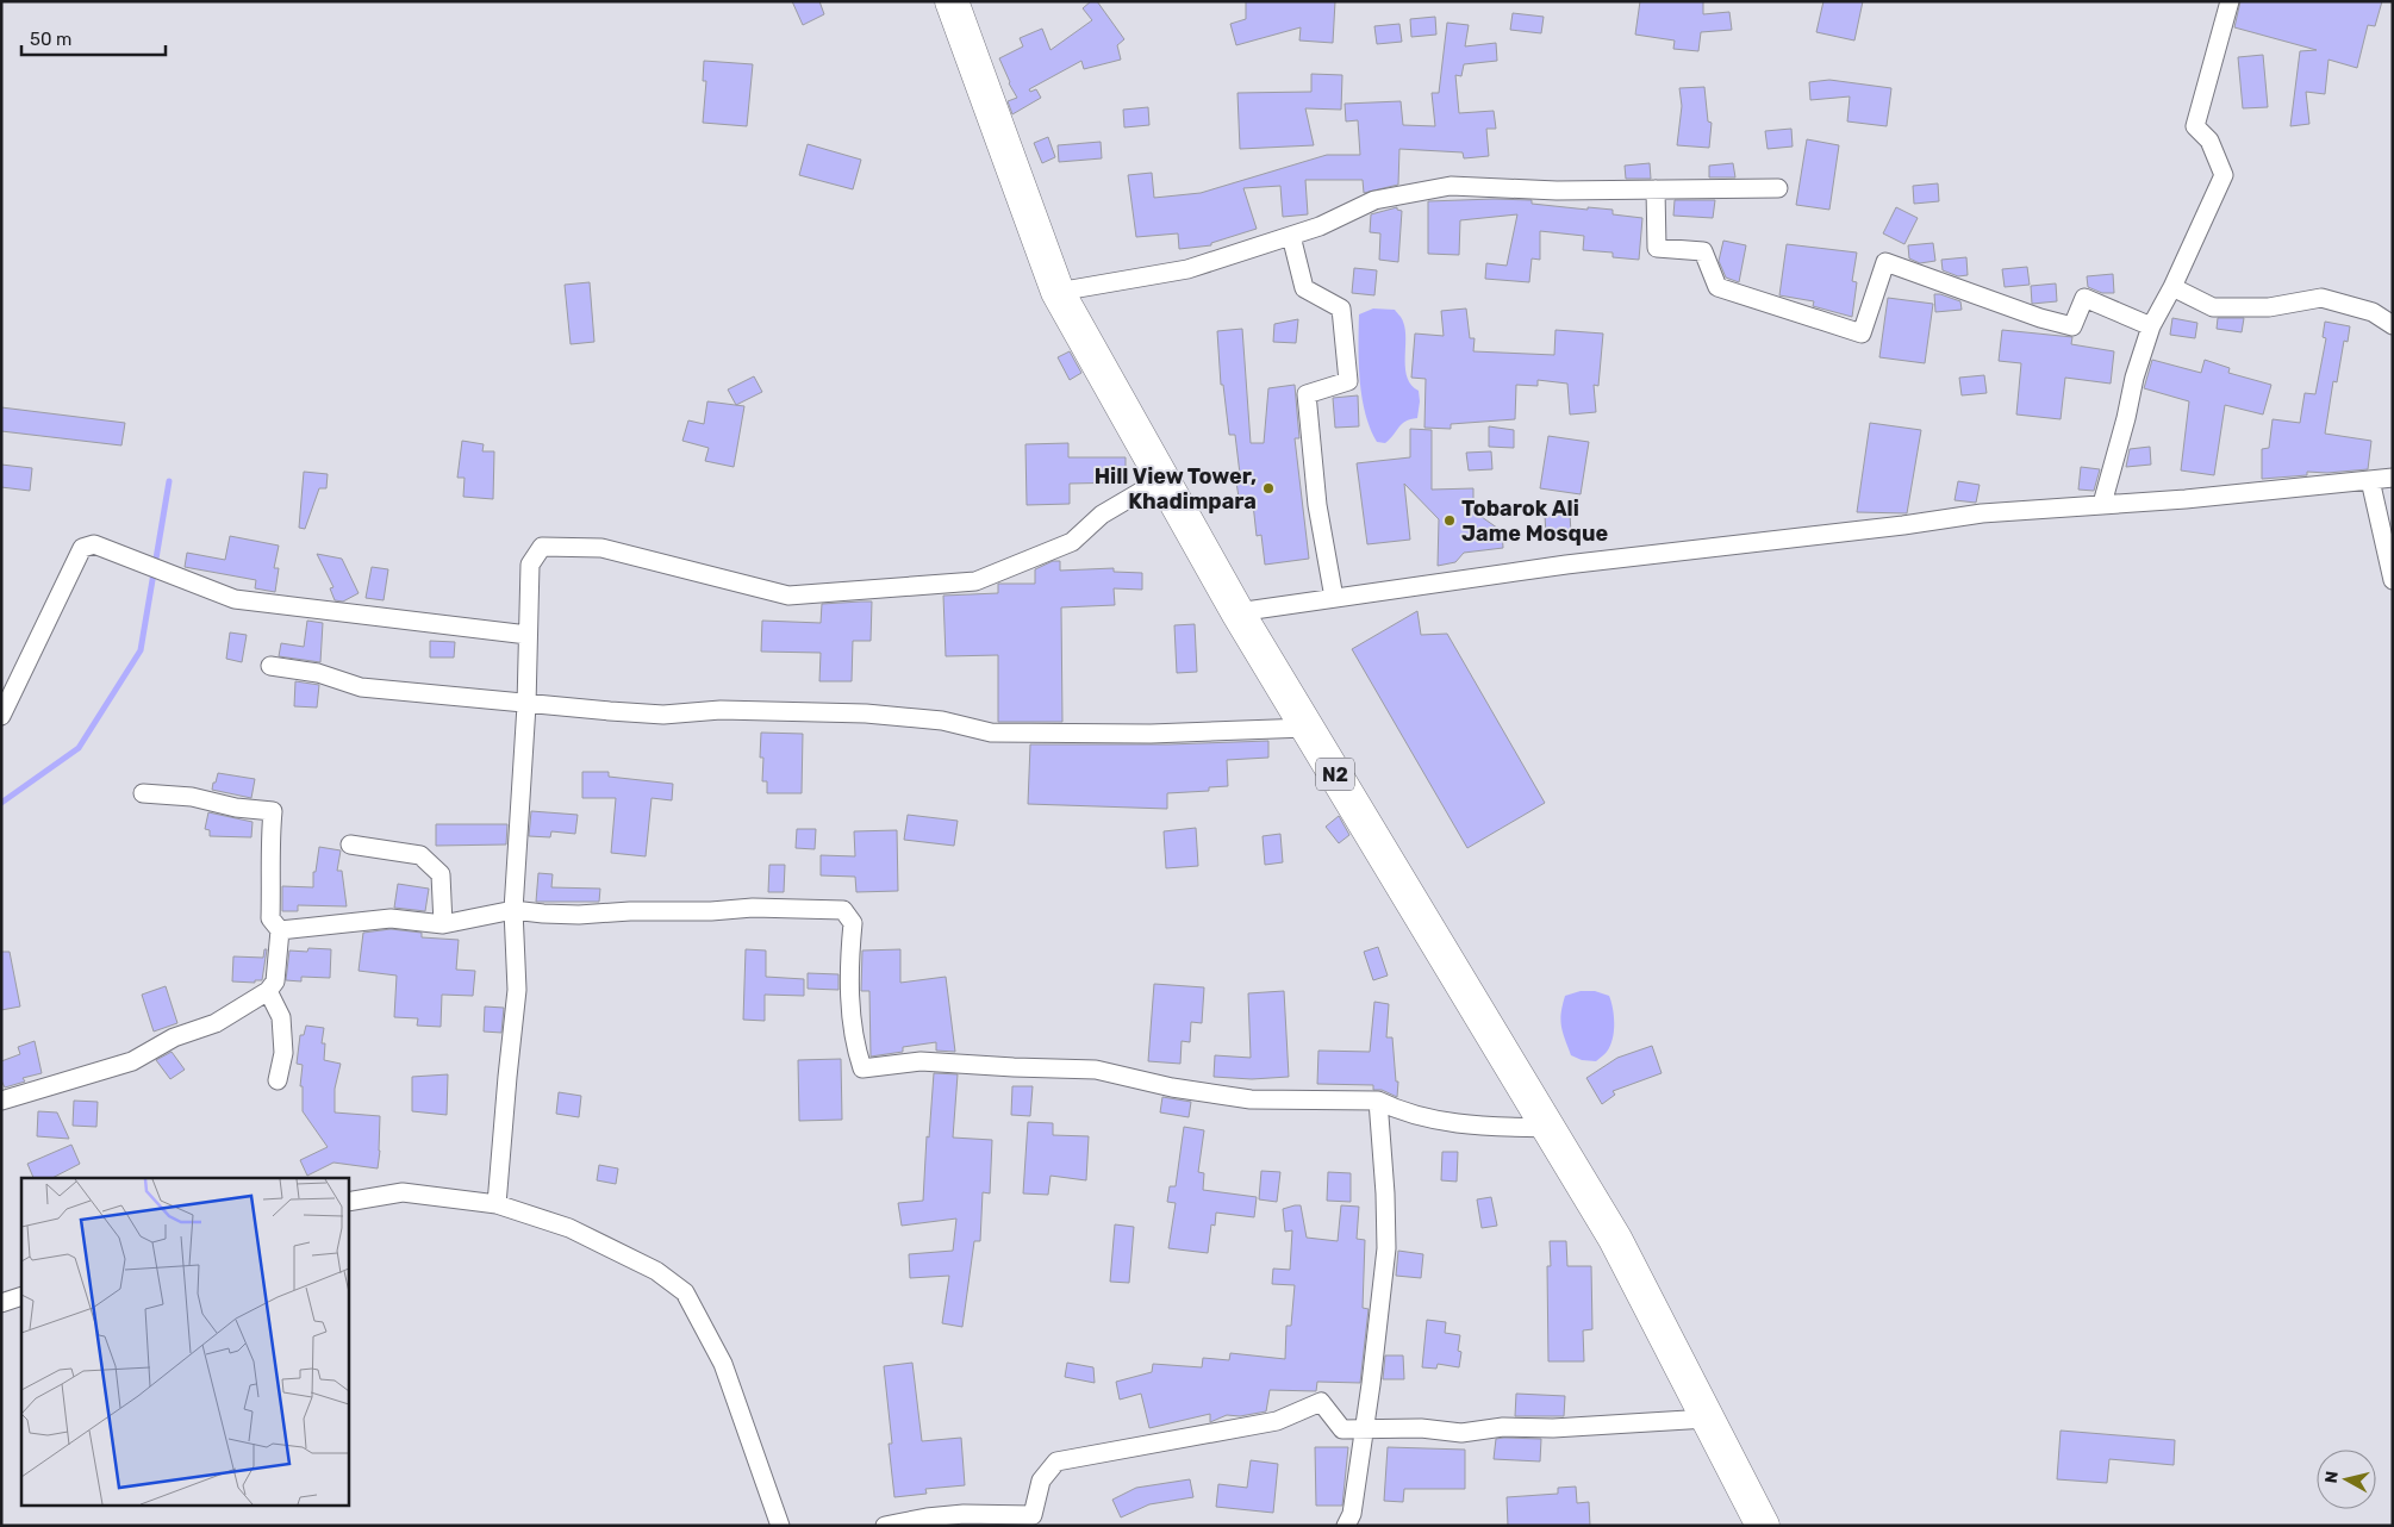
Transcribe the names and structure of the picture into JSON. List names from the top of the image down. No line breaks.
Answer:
{"streets":{"highway":["N2"]},"places":["Hill View Tower, Khadimpara","Tobarok Ali Jame Mosque"],"scale_bar":"50 m","north":"left"}
